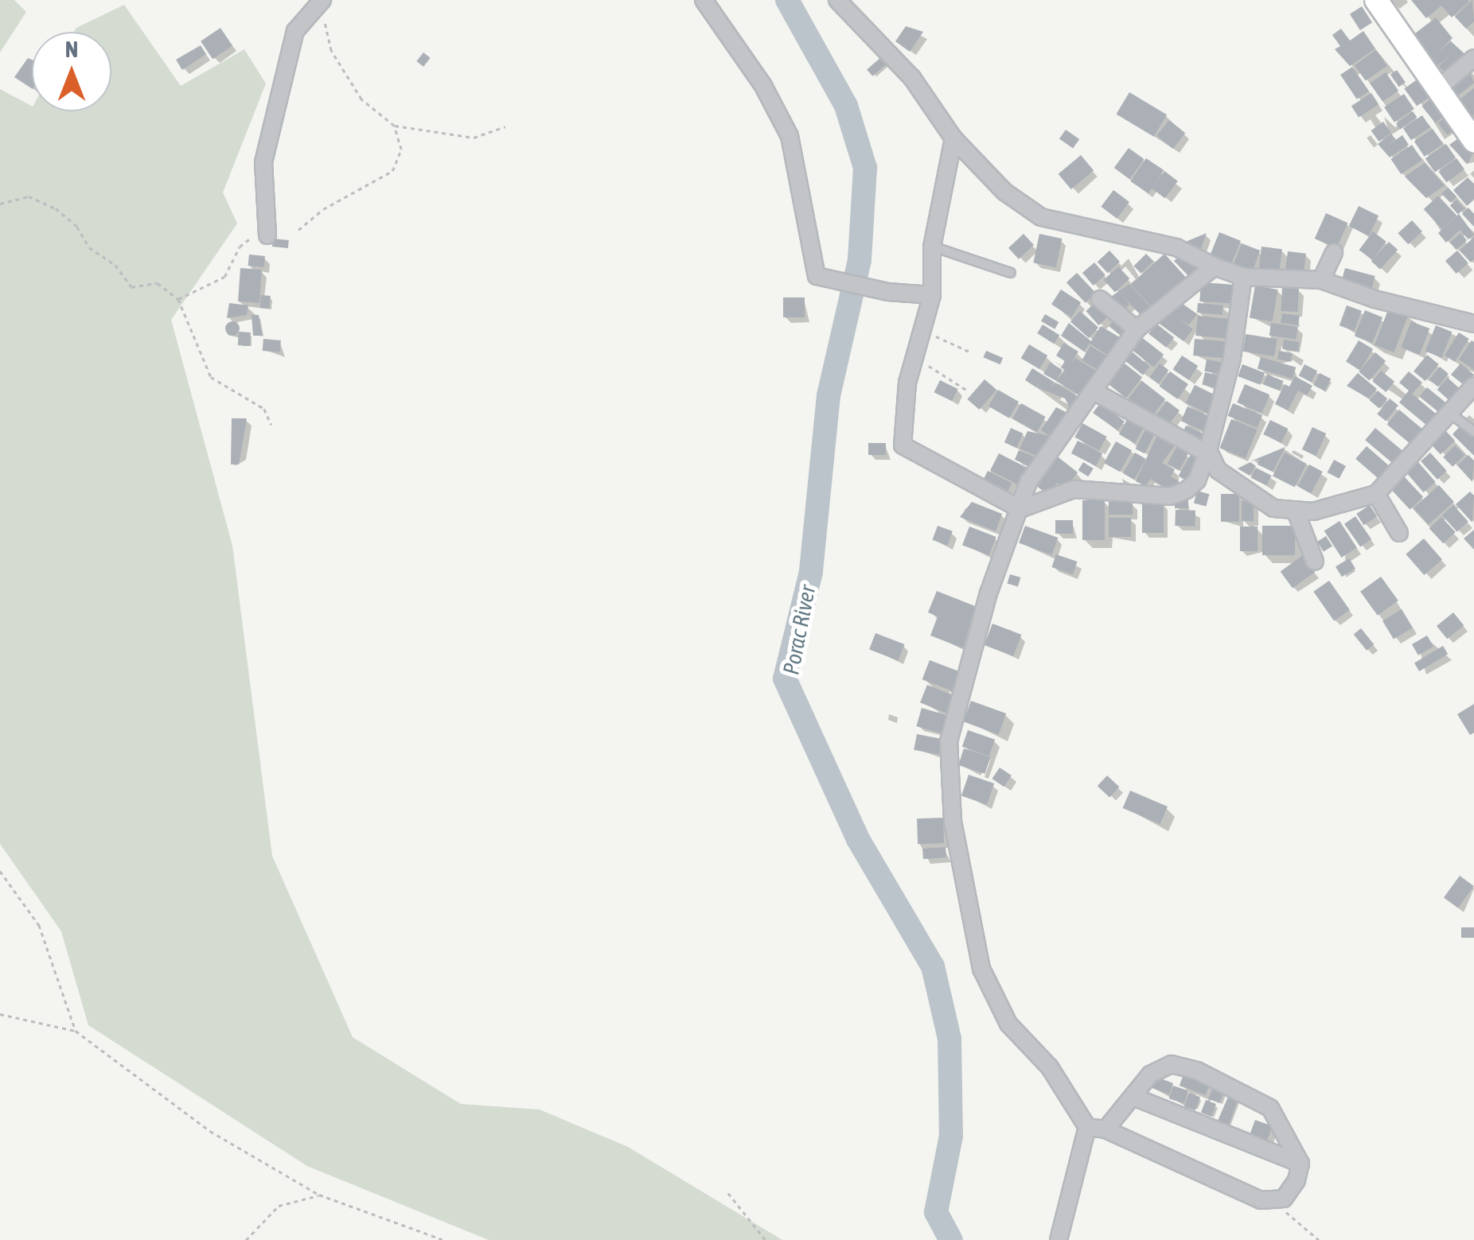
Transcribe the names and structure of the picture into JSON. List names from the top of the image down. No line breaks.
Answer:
{"water":["Porac River"],"north":"top"}
